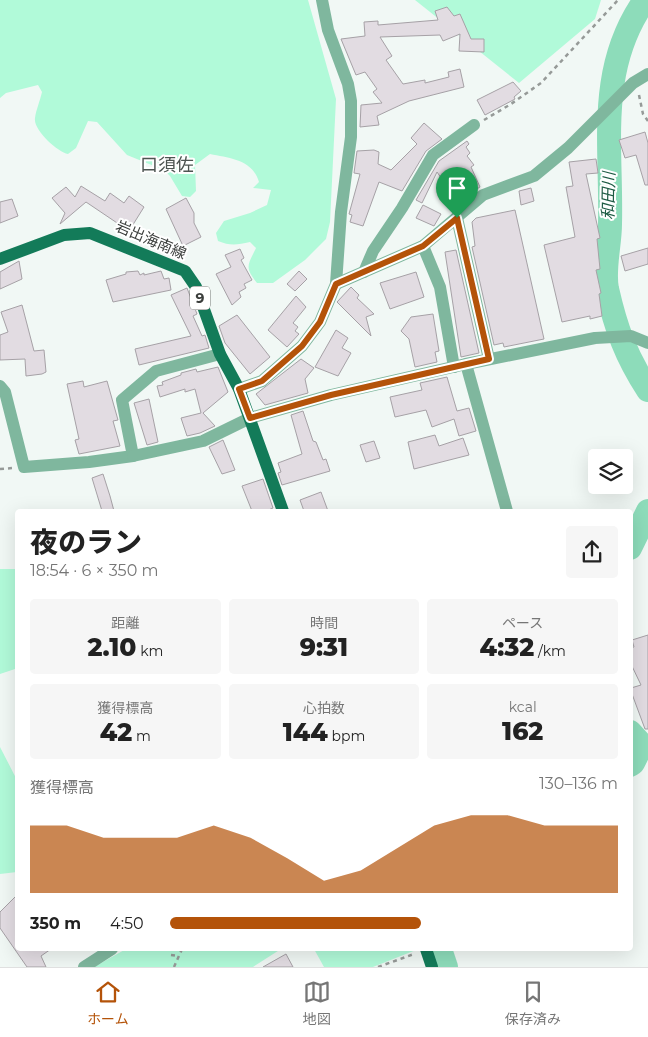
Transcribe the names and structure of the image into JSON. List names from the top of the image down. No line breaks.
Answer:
{"streets":{"main road":["岩出海南線","9"]},"districts":["口須佐"],"water":["和田川"],"page":{"heading":["夜のラン","18:54 · 6 × 350 m"],"stats":[["距離","2.10 km"],["時間","9:31"],["ペース","4:32 /km"],["獲得標高","42 m"],["心拍数","144 bpm"],["kcal","162"]],"chart":["獲得標高","130–136 m"],"list":[{"name":"350 m","note":"4:50"}],"tabs":["ホーム","地図","保存済み"]}}
